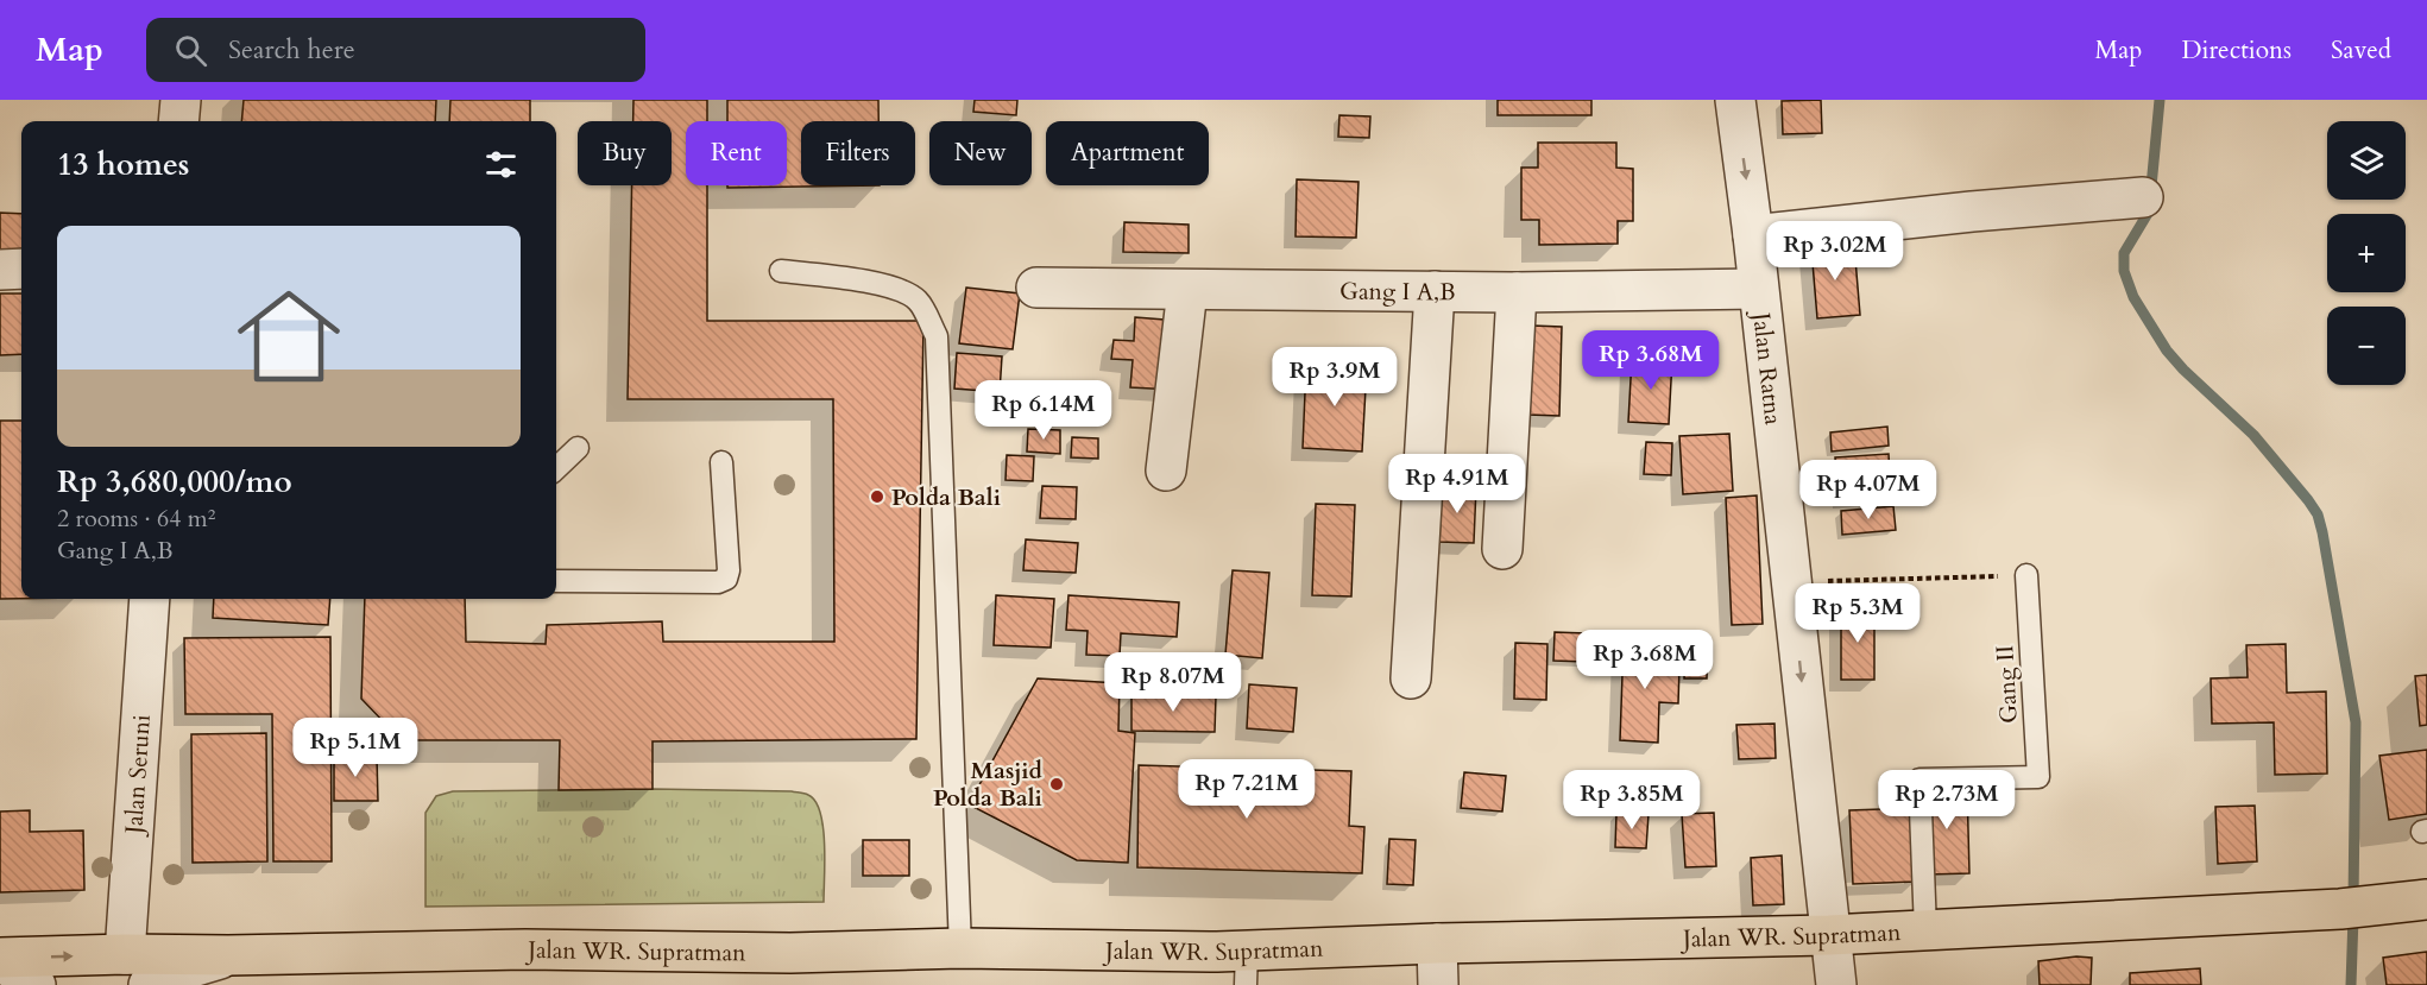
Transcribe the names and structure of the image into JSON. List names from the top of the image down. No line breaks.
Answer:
{"streets":{"main road":["Jalan WR. Supratman"],"street":["Gang I A,B","Jalan Ratna","Jalan Seruni"],"lane":["Gang II"]},"crossings":[["Gang I A,B","Jalan Ratna"],["Jalan Ratna","Jalan WR. Supratman"],["Gang II","Jalan WR. Supratman"],["Jalan Seruni","Jalan WR. Supratman"]],"one_way":["Jalan Ratna"],"places":["Polda Bali","Masjid Polda Bali"],"page":{"header":"Map","search":"Search here","nav":["Map","Directions","Saved"],"map_buttons":["+","−"],"chip":["Buy","Rent","Filters","New","Apartment"],"heading":"13 homes","list":[{"name":"Rp 3,680,000/mo","note":"2 rooms · 64 m² · Gang I A,B"}],"price":["Rp 3.02M","Rp 3.68M","Rp 3.9M","Rp 6.14M","Rp 4.91M","Rp 4.07M","Rp 5.3M","Rp 3.68M","Rp 8.07M","Rp 5.1M","Rp 7.21M","Rp 3.85M","Rp 2.73M"]}}
